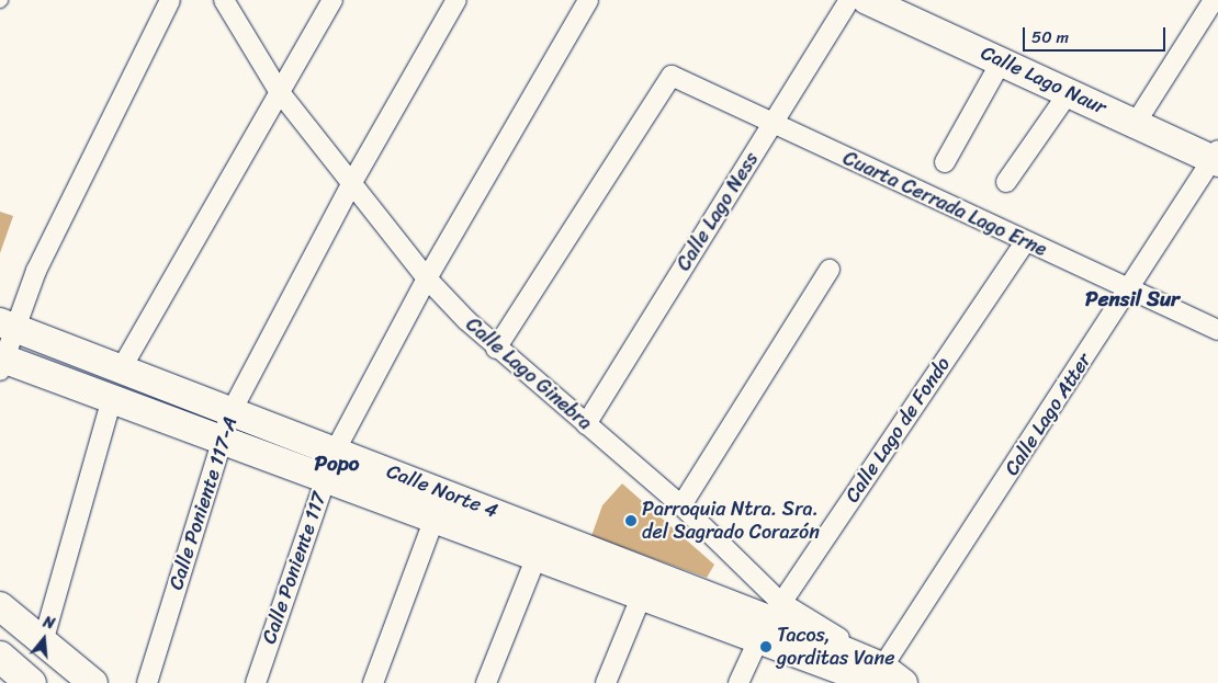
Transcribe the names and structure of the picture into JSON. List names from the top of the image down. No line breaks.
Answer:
{"streets":{"street":["Calle Lago Naur","Cuarta Cerrada Lago Erne","Calle Lago Ness","Calle Lago Ginebra","Calle Lago Atter","Calle Lago de Fondo","Calle Norte 4","Calle Poniente 117-A","Calle Poniente 117"]},"crossings":[["Calle Lago Naur","Calle Lago Atter"],["Cuarta Cerrada Lago Erne","Calle Lago Ness"],["Cuarta Cerrada Lago Erne","Calle Lago Ginebra"],["Cuarta Cerrada Lago Erne","Calle Lago Atter"],["Cuarta Cerrada Lago Erne","Calle Lago de Fondo"],["Calle Lago Ness","Calle Lago Ginebra"],["Calle Lago Ginebra","Calle Lago de Fondo"],["Calle Lago Ginebra","Calle Norte 4"],["Calle Lago Ginebra","Calle Poniente 117-A"],["Calle Lago Ginebra","Calle Poniente 117"],["Calle Lago Atter","Calle Norte 4"],["Calle Lago de Fondo","Calle Norte 4"],["Calle Norte 4","Calle Poniente 117-A"],["Calle Norte 4","Calle Poniente 117"]],"districts":["Pensil Sur","Popo"],"places":["Parroquia Ntra. Sra. del Sagrado Corazón","Tacos, gorditas Vane"],"scale_bar":"50 m","north":"top"}
